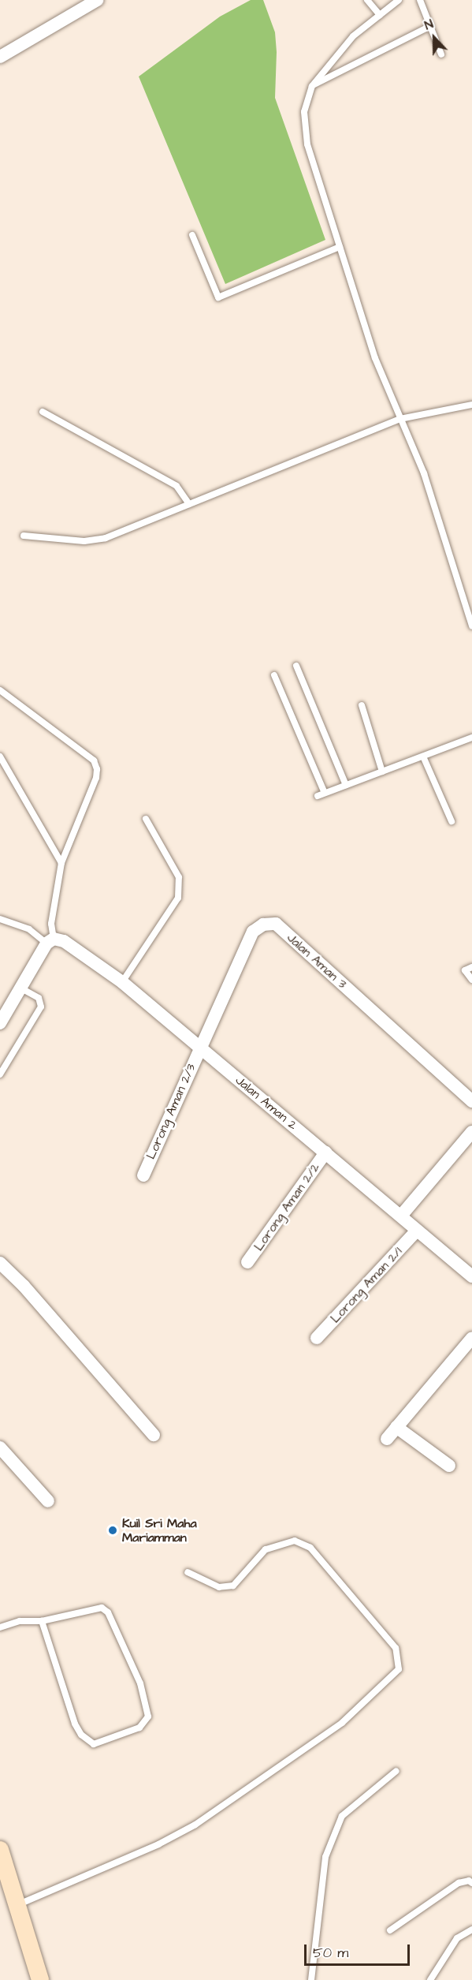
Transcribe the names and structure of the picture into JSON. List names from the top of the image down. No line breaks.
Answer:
{"streets":{"street":["Jalan Aman 3","Jalan Aman 2","Lorong Aman 2/3","Lorong Aman 2/2","Lorong Aman 2/1"]},"crossings":[["Jalan Aman 3","Jalan Aman 2"],["Jalan Aman 3","Lorong Aman 2/3"],["Jalan Aman 2","Lorong Aman 2/3"],["Jalan Aman 2","Lorong Aman 2/2"],["Jalan Aman 2","Lorong Aman 2/1"]],"places":["Kuil Sri Maha Mariamman"],"scale_bar":"50 m","north":"top"}
